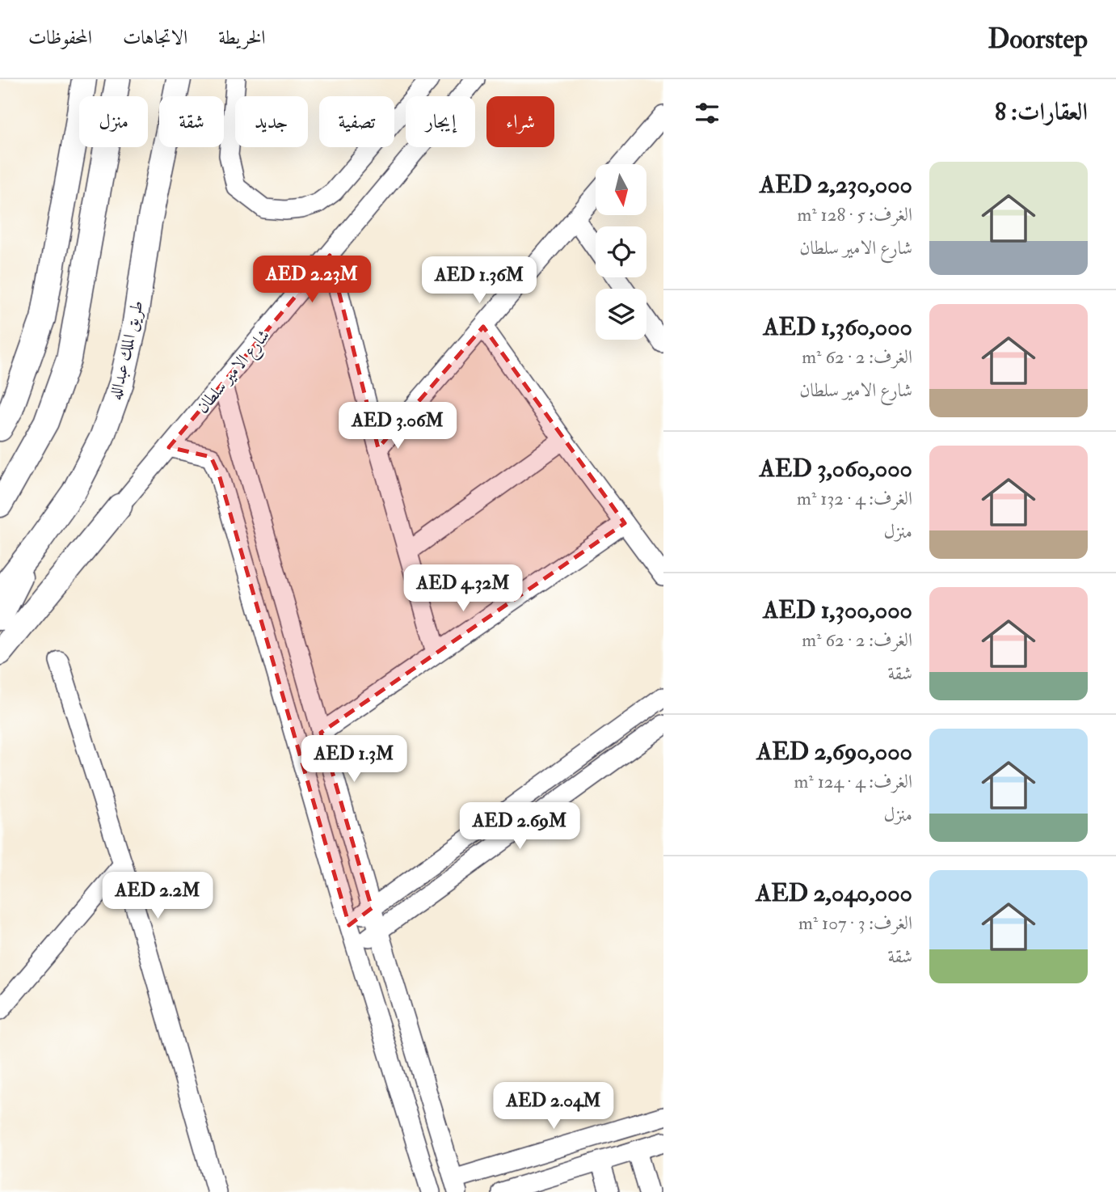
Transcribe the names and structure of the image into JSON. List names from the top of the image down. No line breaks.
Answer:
{"streets":{"main road":["طريق الملك عبدالله"],"street":["شارع الامير سلطان"]},"north":"bottom","page":{"header":"Doorstep","nav":["الخريطة","الاتجاهات","المحفوظات"],"heading":"العقارات: 8","chip":["شراء","إيجار","تصفية","جديد","شقة","منزل"],"list":[{"name":"AED 2,230,000","note":"الغرف: 5 · 128 m² · شارع الامير سلطان"},{"name":"AED 1,360,000","note":"الغرف: 2 · 62 m² · شارع الامير سلطان"},{"name":"AED 3,060,000","note":"الغرف: 4 · 132 m² · منزل"},{"name":"AED 1,300,000","note":"الغرف: 2 · 62 m² · شقة"},{"name":"AED 2,690,000","note":"الغرف: 4 · 124 m² · منزل"},{"name":"AED 2,040,000","note":"الغرف: 3 · 107 m² · شقة"}],"price":["AED 2.23M","AED 1.36M","AED 3.06M","AED 4.32M","AED 1.3M","AED 2.69M","AED 2.2M","AED 2.04M"]}}
